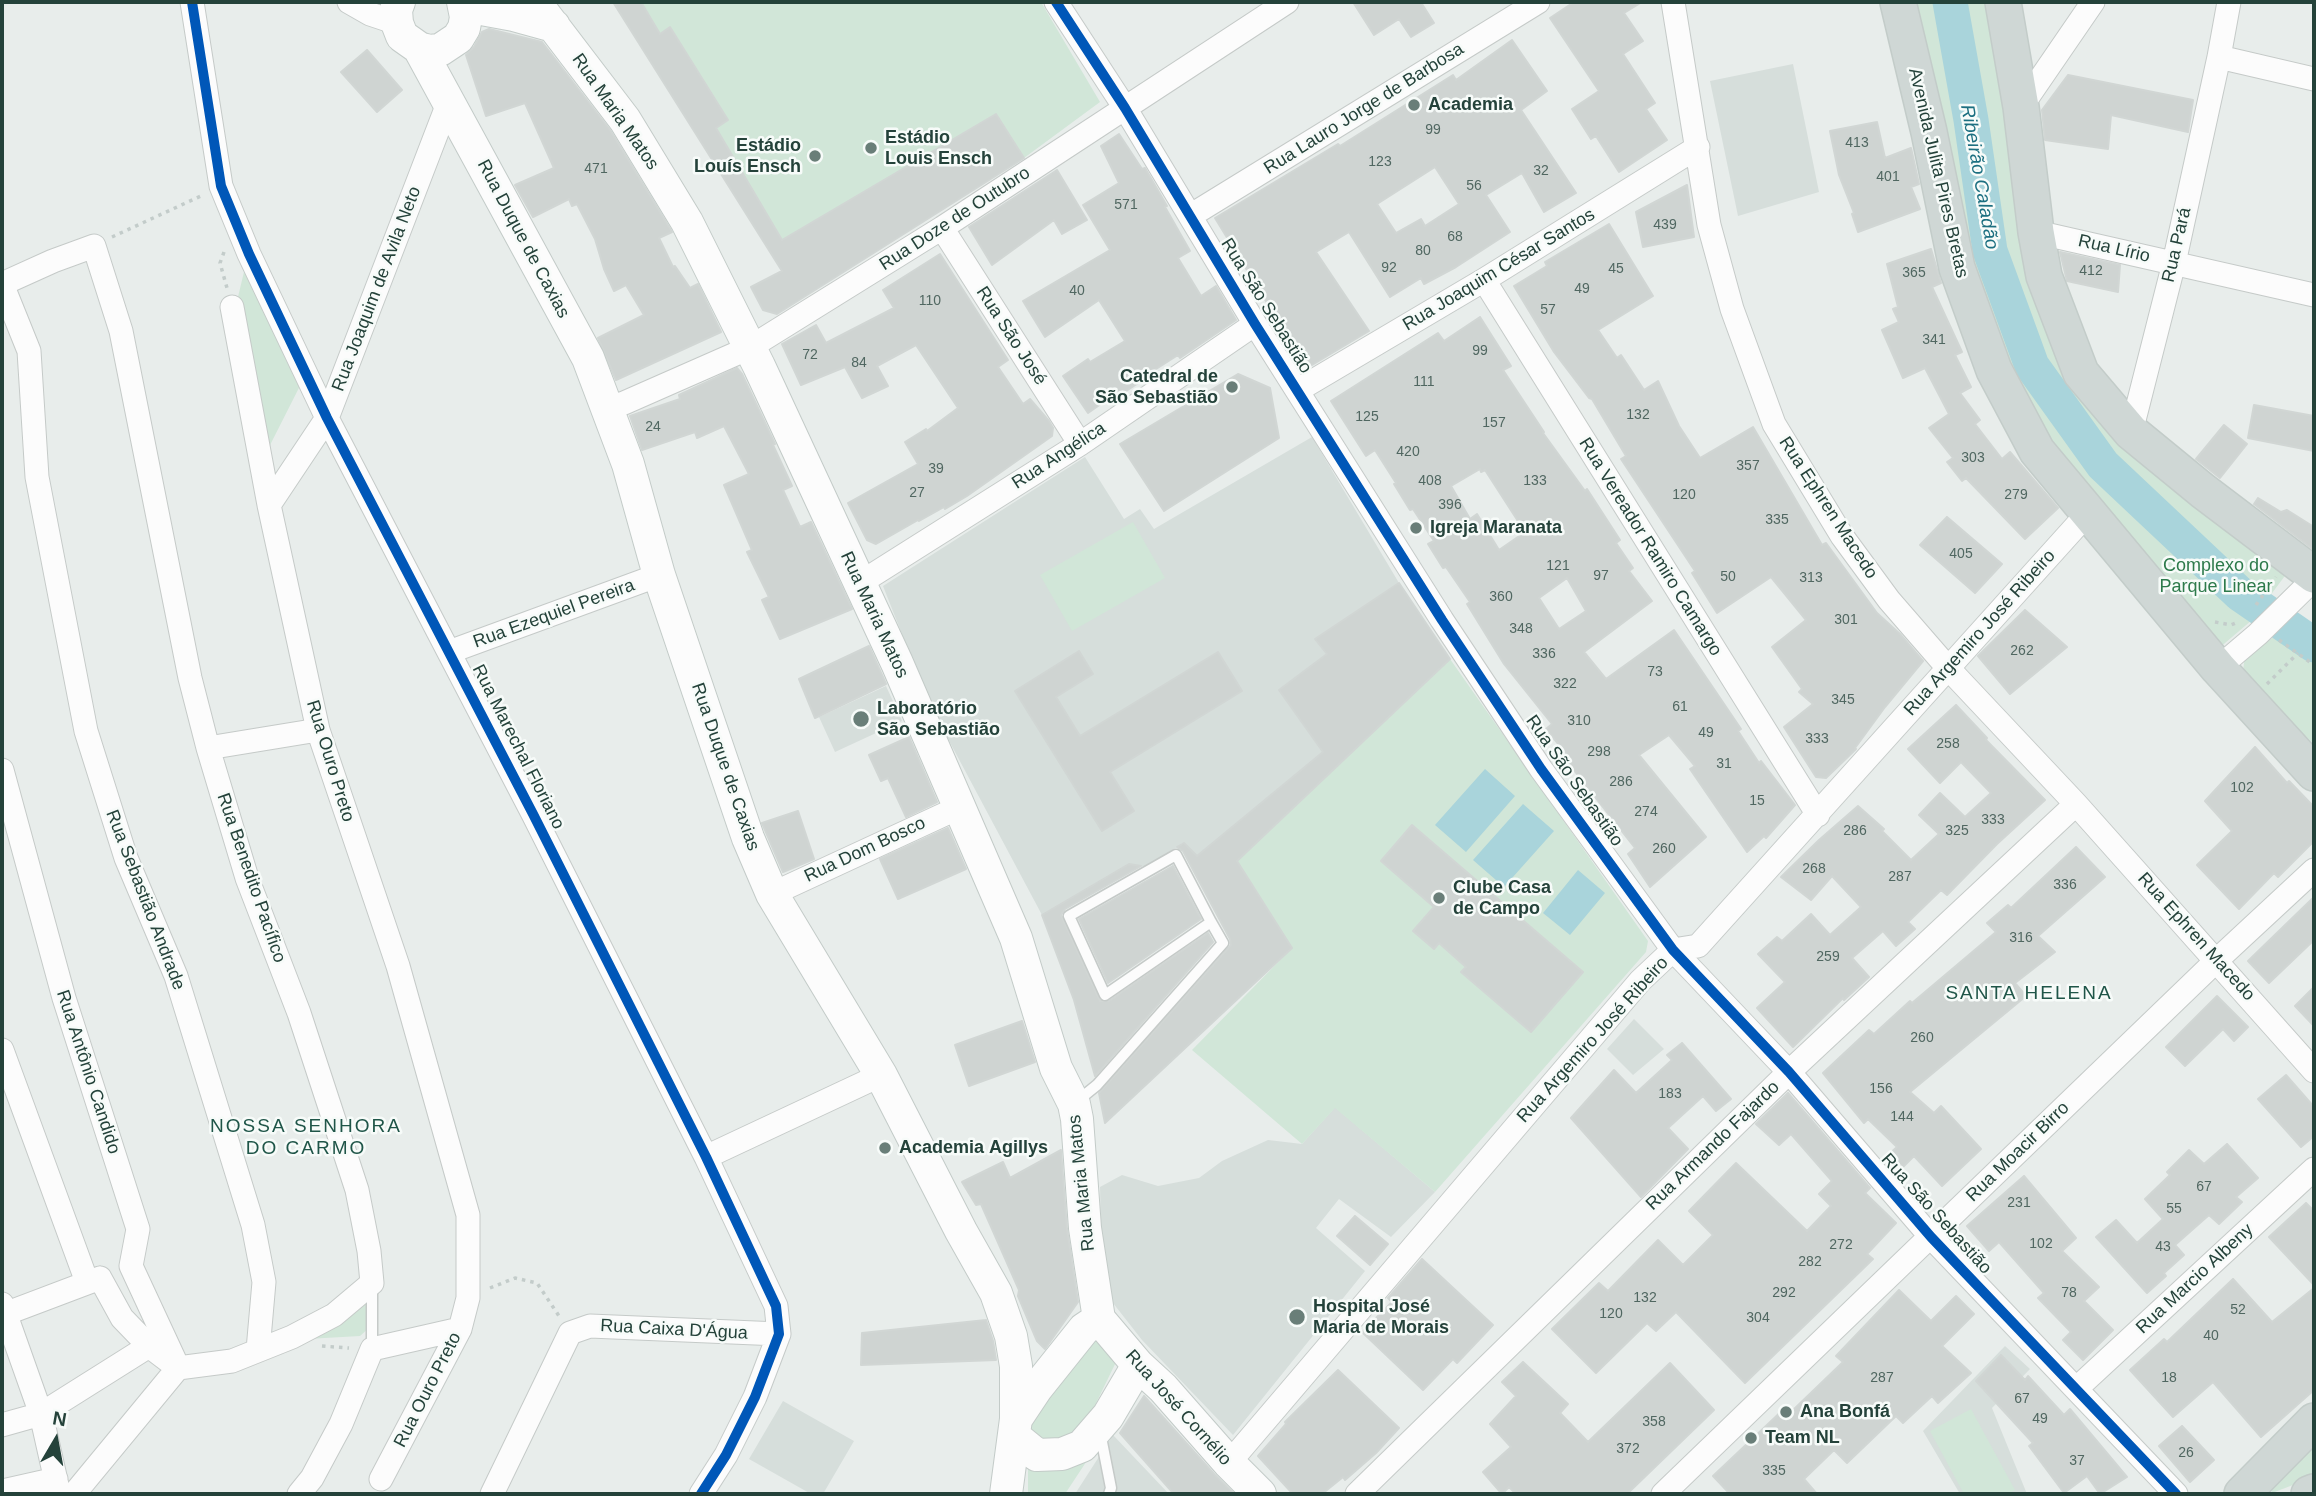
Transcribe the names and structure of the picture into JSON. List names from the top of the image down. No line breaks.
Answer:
{"streets":{"main road":["Rua Maria Matos","Avenida Julita Pires Bretas","Rua Duque de Caxias","Rua José Cornélio"],"street":["Rua Lauro Jorge de Barbosa","Rua Doze de Outubro","Rua Pará","Rua Lírio","Rua Joaquim César Santos","Rua Joaquim de Avila Neto","Rua São Sebastião","Rua São José","Rua Angélica","Rua Ephren Macedo","Rua Vereador Ramiro Camargo","Rua Ezequiel Pereira","Rua Argemiro José Ribeiro","Rua Marechal Floriano","Rua Ouro Preto","Rua Dom Bosco","Rua Benedito Pacífico","Rua Sebastião Andrade","Rua Antônio Candido","Rua Armando Fajardo","Rua Moacir Birro","Rua Marcio Albeny","Rua Caixa D'Água"]},"crossings":[["Rua Lauro Jorge de Barbosa","Rua São Sebastião"],["Rua Maria Matos","Rua Doze de Outubro"],["Rua Maria Matos","Rua Angélica"],["Rua Maria Matos","Rua Dom Bosco"],["Rua Maria Matos","Rua José Cornélio"],["Avenida Julita Pires Bretas","Rua Argemiro José Ribeiro"],["Rua Doze de Outubro","Rua Duque de Caxias"],["Rua Doze de Outubro","Rua São Sebastião"],["Rua Doze de Outubro","Rua São José"],["Rua Duque de Caxias","Rua Joaquim de Avila Neto"],["Rua Duque de Caxias","Rua Ezequiel Pereira"],["Rua Duque de Caxias","Rua Dom Bosco"],["Rua Pará","Rua Lírio"],["Rua Joaquim César Santos","Rua São Sebastião"],["Rua Joaquim César Santos","Rua Ephren Macedo"],["Rua Joaquim César Santos","Rua Vereador Ramiro Camargo"],["Rua Joaquim de Avila Neto","Rua Marechal Floriano"],["Rua Joaquim de Avila Neto","Rua Ouro Preto"],["Rua São Sebastião","Rua Angélica"],["Rua São Sebastião","Rua Argemiro José Ribeiro"],["Rua São Sebastião","Rua Armando Fajardo"],["Rua São Sebastião","Rua Moacir Birro"],["Rua São Sebastião","Rua Marcio Albeny"],["Rua São José","Rua Angélica"],["Rua Ephren Macedo","Rua Argemiro José Ribeiro"],["Rua Ephren Macedo","Rua Armando Fajardo"],["Rua Ephren Macedo","Rua Moacir Birro"],["Rua Vereador Ramiro Camargo","Rua Argemiro José Ribeiro"],["Rua Ezequiel Pereira","Rua Marechal Floriano"],["Rua Argemiro José Ribeiro","Rua José Cornélio"],["Rua Marechal Floriano","Rua Caixa D'Água"]],"districts":["SANTA HELENA","NOSSA SENHORA DO CARMO"],"water":["Ribeirão Caladão"],"parks":["Complexo do Parque Linear"],"places":["Academia","Estádio Louis Ensch","Estádio Louís Ensch","Catedral de São Sebastião","Igreja Maranata","Laboratório São Sebastião","Clube Casa de Campo","Academia Agillys","Hospital José Maria de Morais","Ana Bonfá","Team NL"],"house_numbers":["99","413","123","471","32","401","56","571","439","68","80","92","45","412","365","49","40","110","57","341","99","72","84","111","132","125","157","24","420","303","357","39","408","133","27","120","279","396","335","405","121","97","50","313","360","301","348","262","336","73","322","345","61","310","49","333","258","298","31","286","102","15","274","333","286","325","260","268","287","336","316","259","260","156","183","144","67","231","55","102","272","43","282","292","78","132","52","120","304","40","287","18","67","49","358","372","26","37","335"],"north":"top"}
